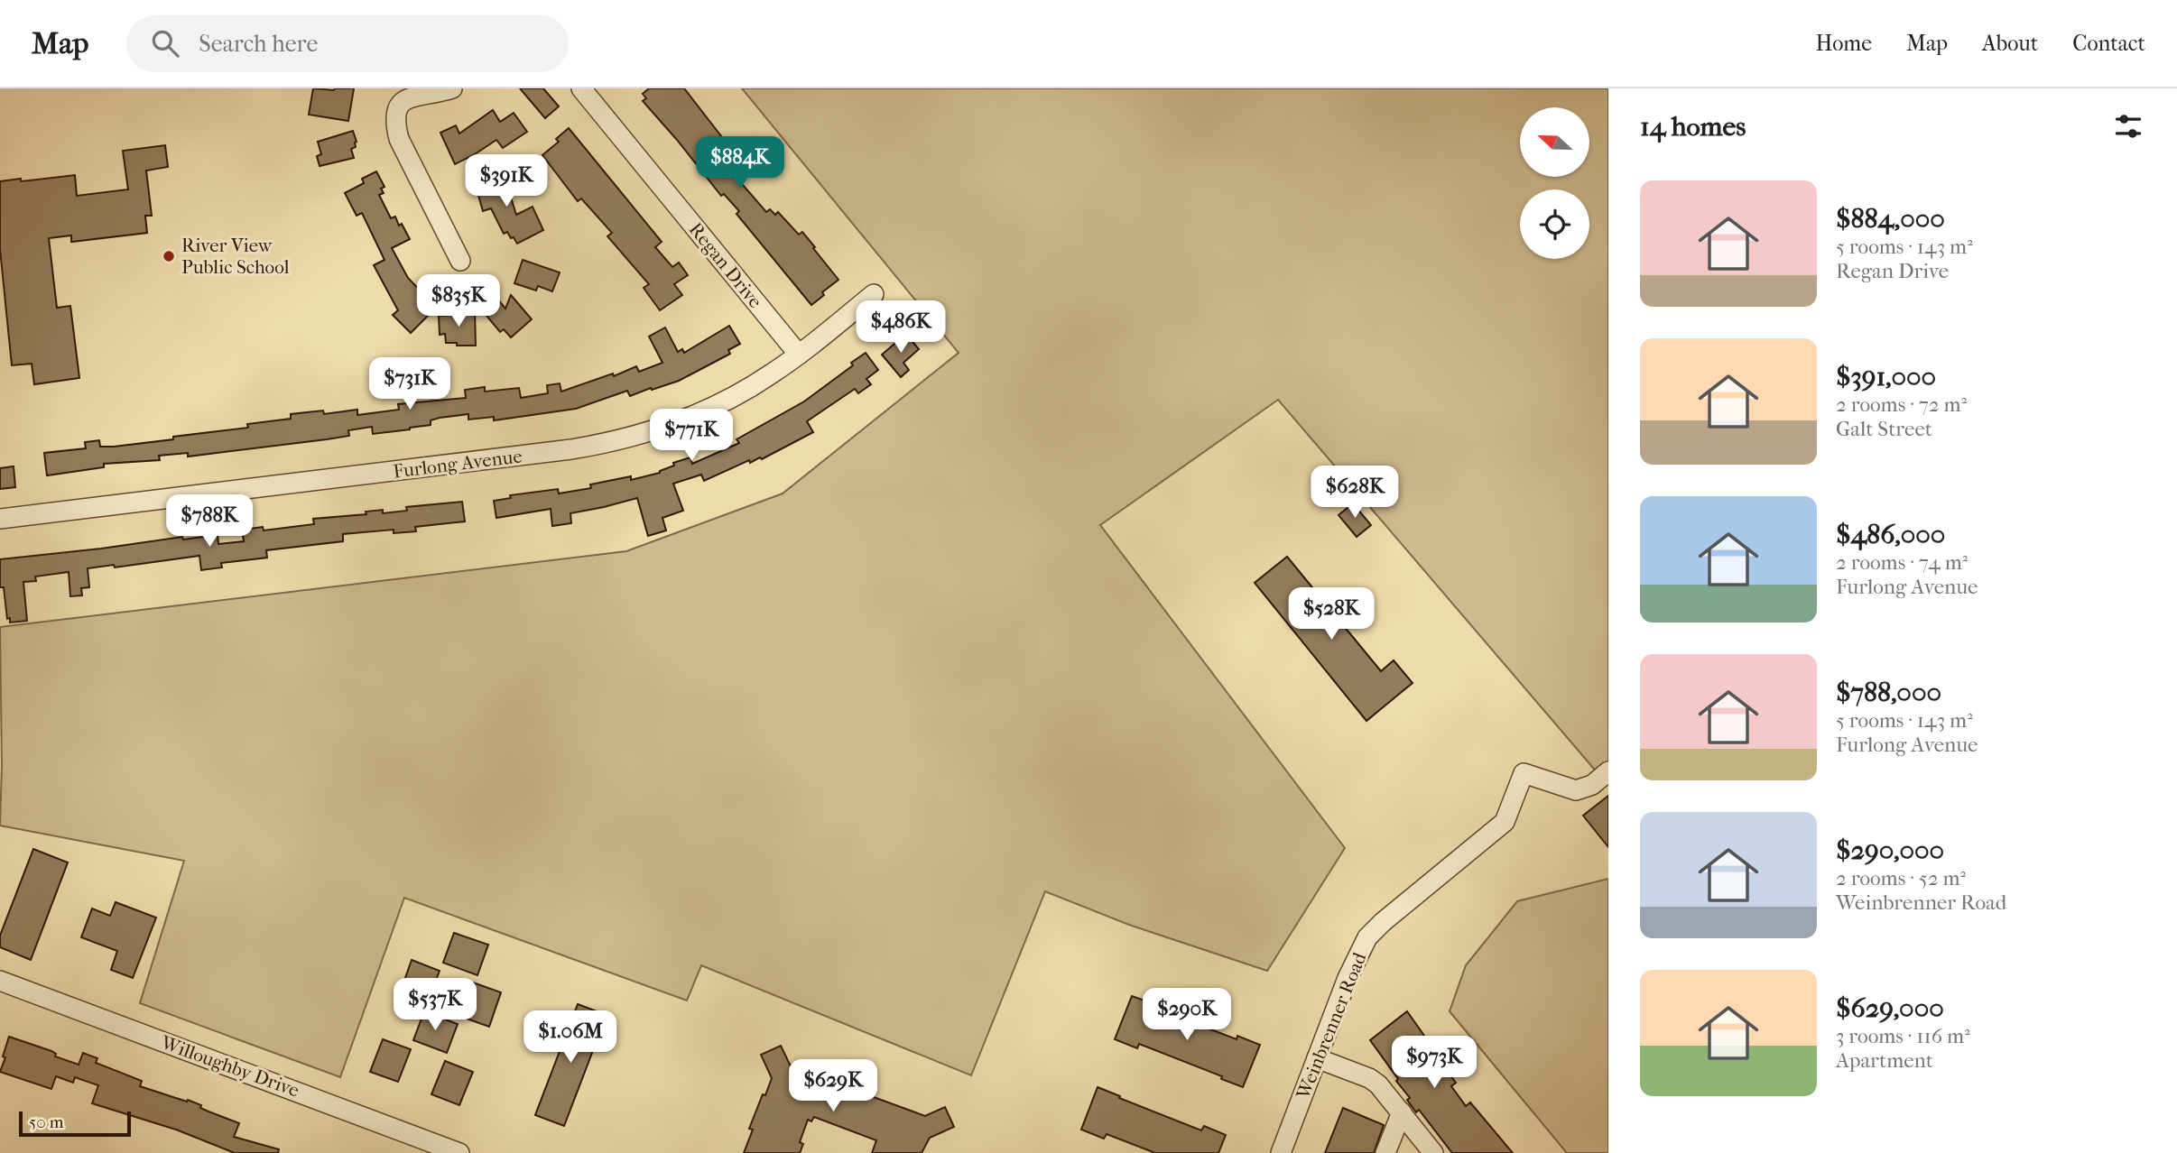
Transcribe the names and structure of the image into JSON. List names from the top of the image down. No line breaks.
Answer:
{"streets":{"street":["Regan Drive","Furlong Avenue","Weinbrenner Road","Willoughby Drive"]},"crossings":[["Regan Drive","Furlong Avenue"]],"places":["River View Public School"],"scale_bar":"50 m","north":"left","page":{"header":"Map","search":"Search here","nav":["Home","Map","About","Contact"],"heading":"14 homes","price":["$884K","$391K","$835K","$486K","$731K","$771K","$628K","$788K","$528K","$537K","$290K","$1.06M","$973K","$629K"],"list":[{"name":"$884,000","note":"5 rooms · 143 m² · Regan Drive"},{"name":"$391,000","note":"2 rooms · 72 m² · Galt Street"},{"name":"$486,000","note":"2 rooms · 74 m² · Furlong Avenue"},{"name":"$788,000","note":"5 rooms · 143 m² · Furlong Avenue"},{"name":"$290,000","note":"2 rooms · 52 m² · Weinbrenner Road"},{"name":"$629,000","note":"3 rooms · 116 m² · Apartment"}],"scale":"50 m"}}
